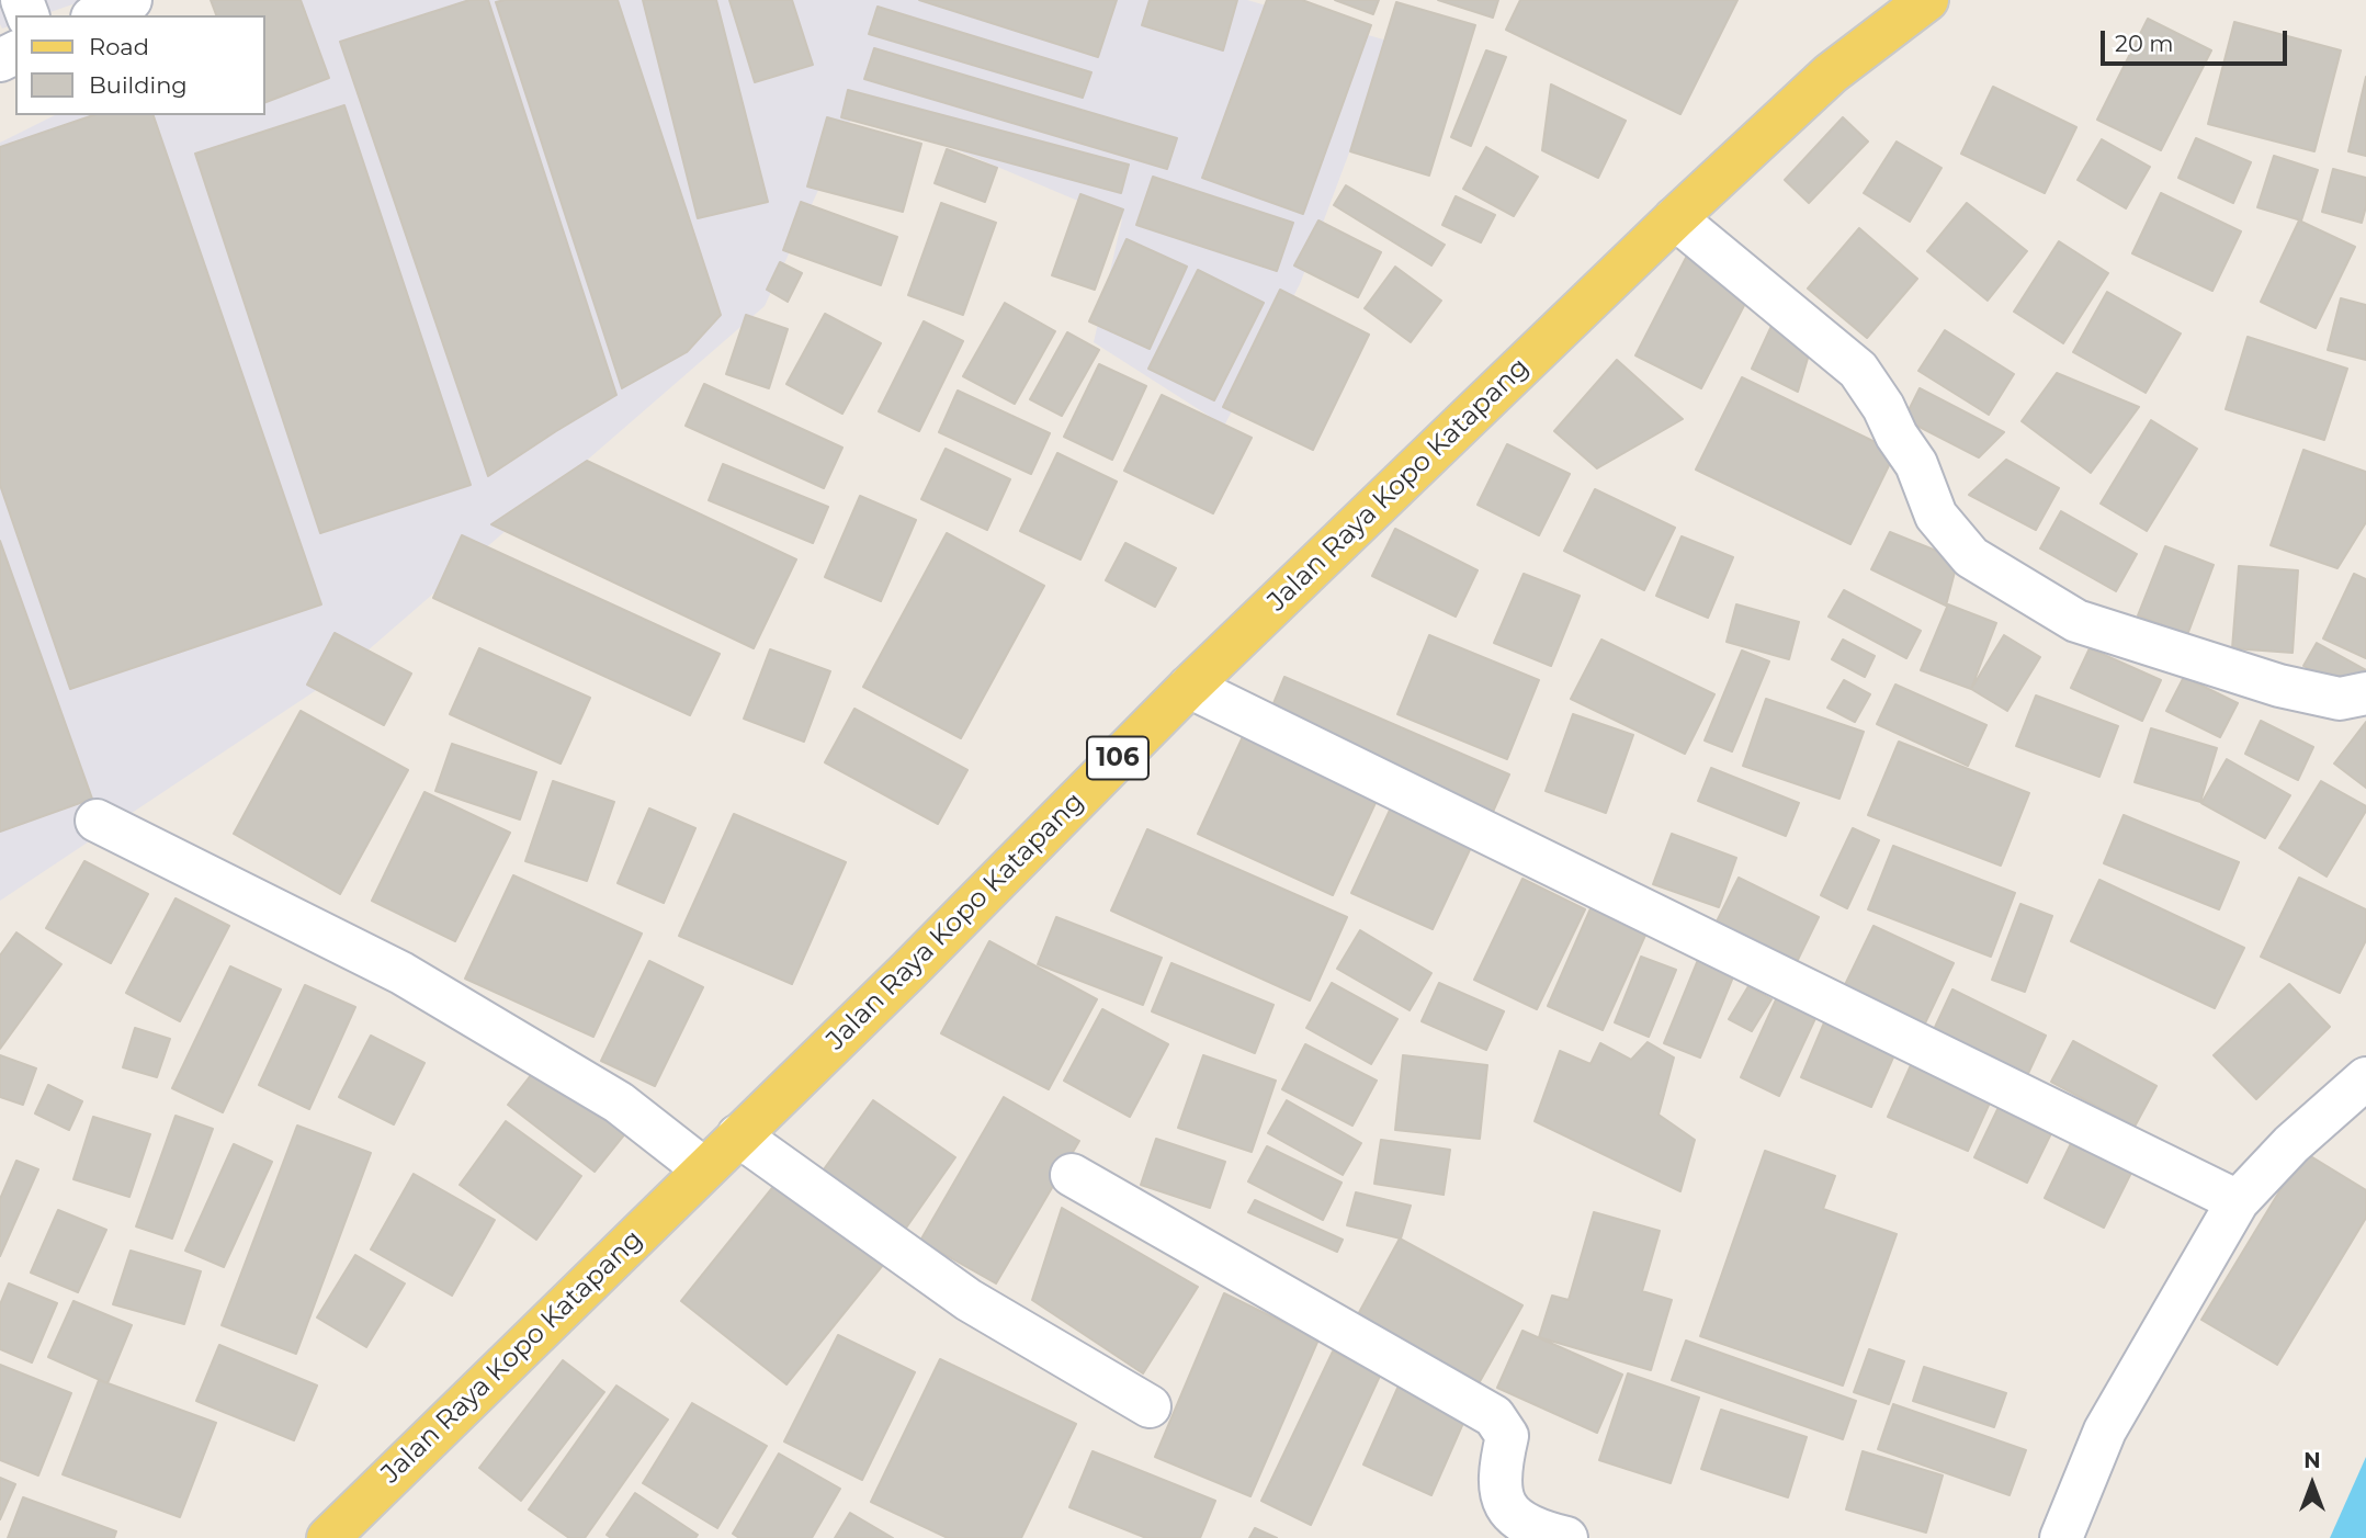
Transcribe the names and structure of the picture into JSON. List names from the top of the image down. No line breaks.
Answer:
{"streets":{"main road":["Jalan Raya Kopo Katapang","106"]},"legend":["Road","Building"],"scale_bar":"20 m","north":"top"}
